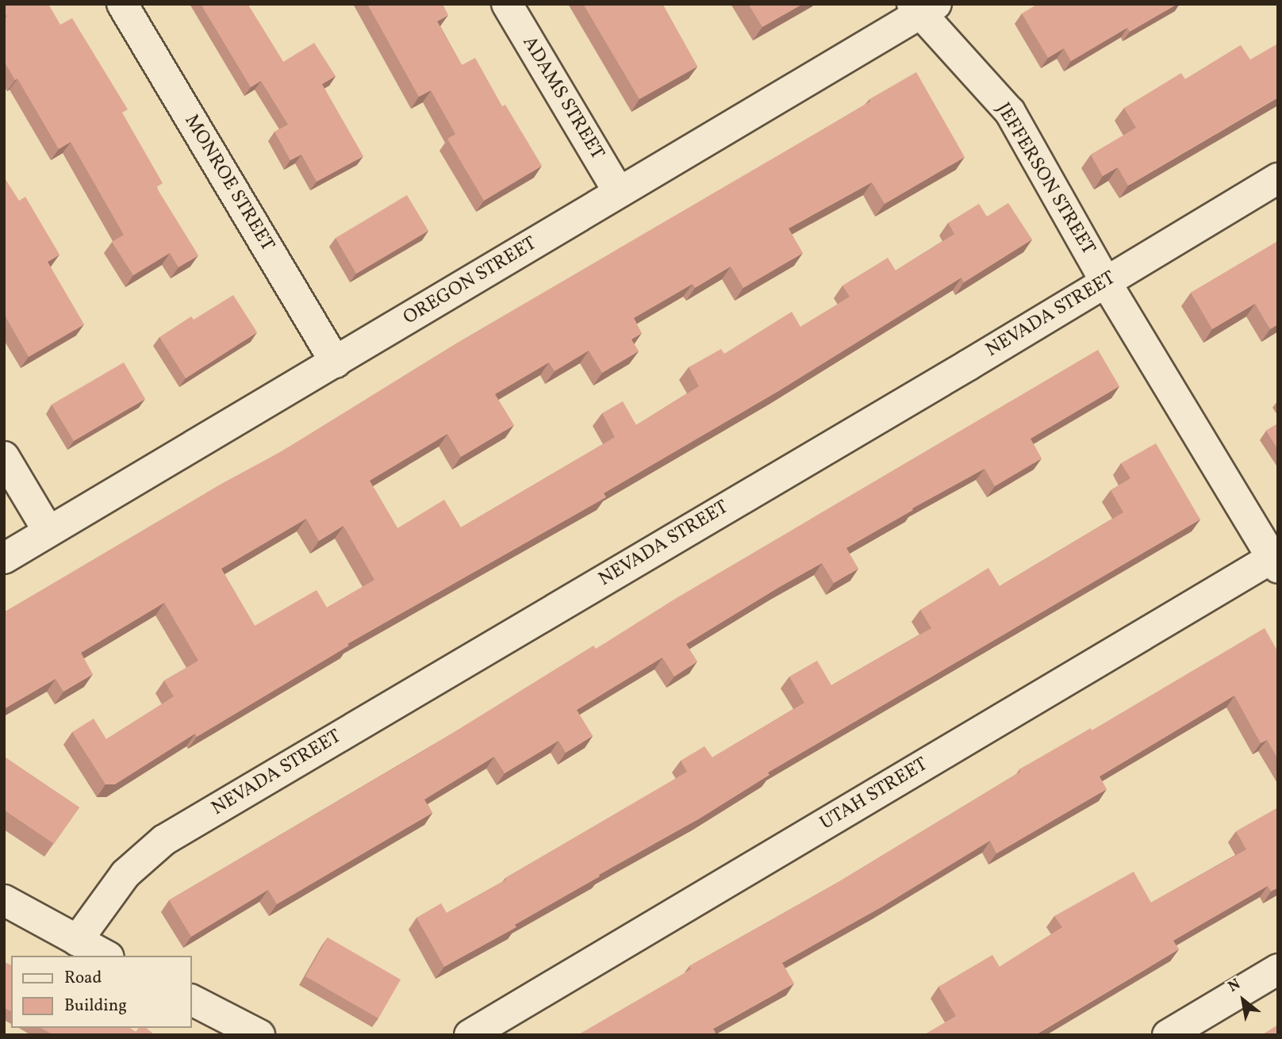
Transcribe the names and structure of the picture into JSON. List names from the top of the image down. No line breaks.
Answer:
{"streets":{"street":["ADAMS STREET","JEFFERSON STREET","MONROE STREET","OREGON STREET","NEVADA STREET","UTAH STREET"]},"crossings":[["ADAMS STREET","OREGON STREET"],["JEFFERSON STREET","OREGON STREET"],["JEFFERSON STREET","NEVADA STREET"],["JEFFERSON STREET","UTAH STREET"],["MONROE STREET","OREGON STREET"]],"legend":["Road","Building"],"north":"top left"}
